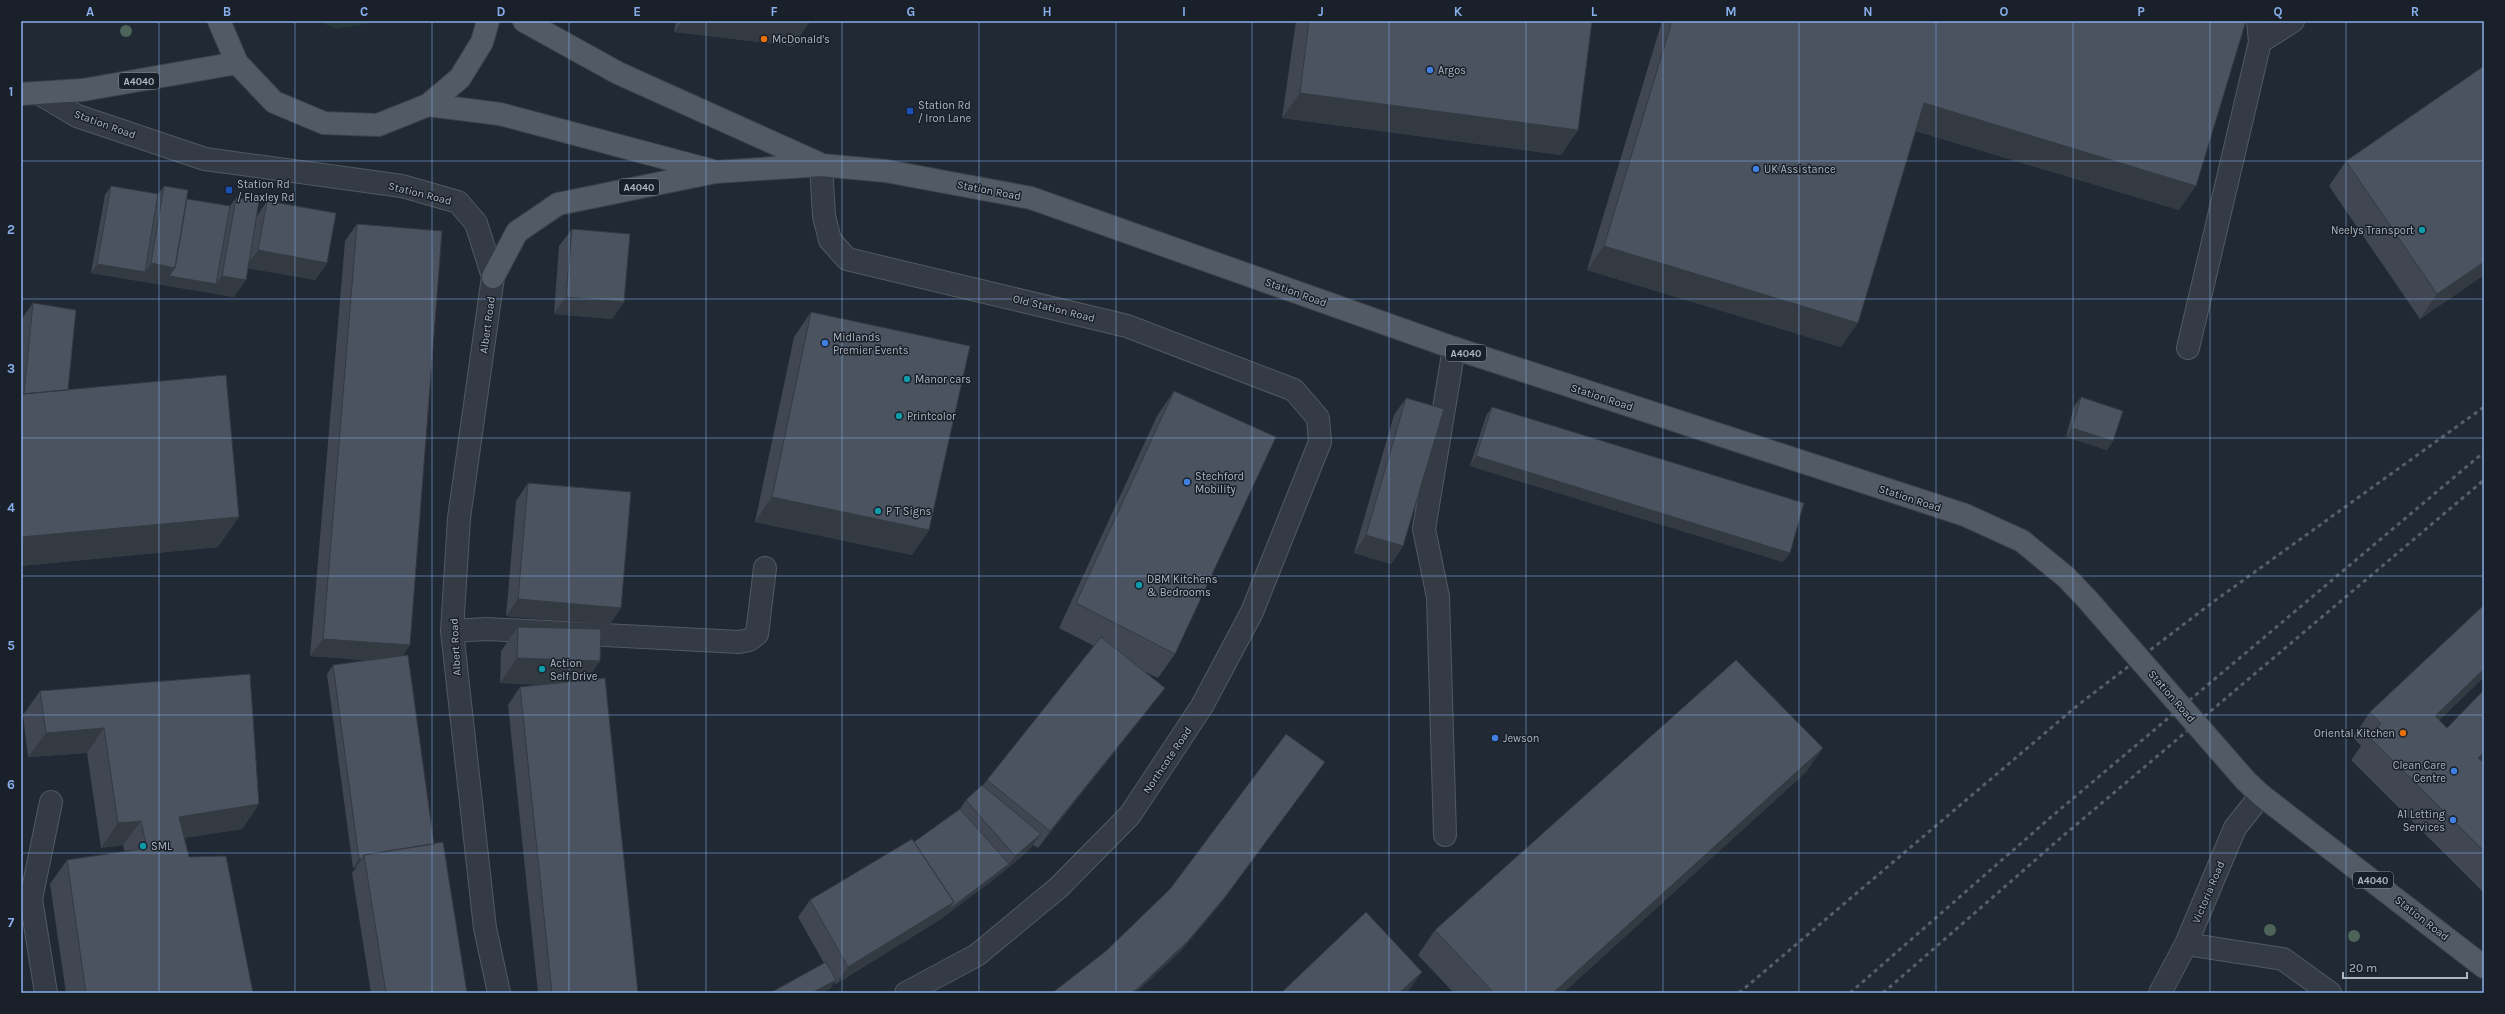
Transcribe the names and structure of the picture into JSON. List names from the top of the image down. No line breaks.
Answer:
{"streets":{"main road":["A4040","Station Road"],"street":["Old Station Road","Albert Road","Northcote Road","Victoria Road"]},"crossings":[["A4040","Station Road"],["A4040","Old Station Road"],["Station Road","Old Station Road"],["Station Road","Albert Road"],["Station Road","Victoria Road"],["Old Station Road","Northcote Road"]],"places":{"other":["McDonald's","Argos","UK Assistance","Neelys Transport","Midlands Premier Events","Manor cars","Printcolor","Stechford Mobility","P T Signs","DBM Kitchens & Bedrooms","Action Self Drive","Oriental Kitchen","Jewson","Clean Care Centre","A1 Letting Services","SML"],"transit":["Station Rd / Iron Lane","Station Rd / Flaxley Rd"]},"scale_bar":"20 m","grid":{"columns":["A","B","C","D","E","F","G","H","I","J","K","L","M","N","O","P","Q","R"],"rows":["1","2","3","4","5","6","7"]}}
